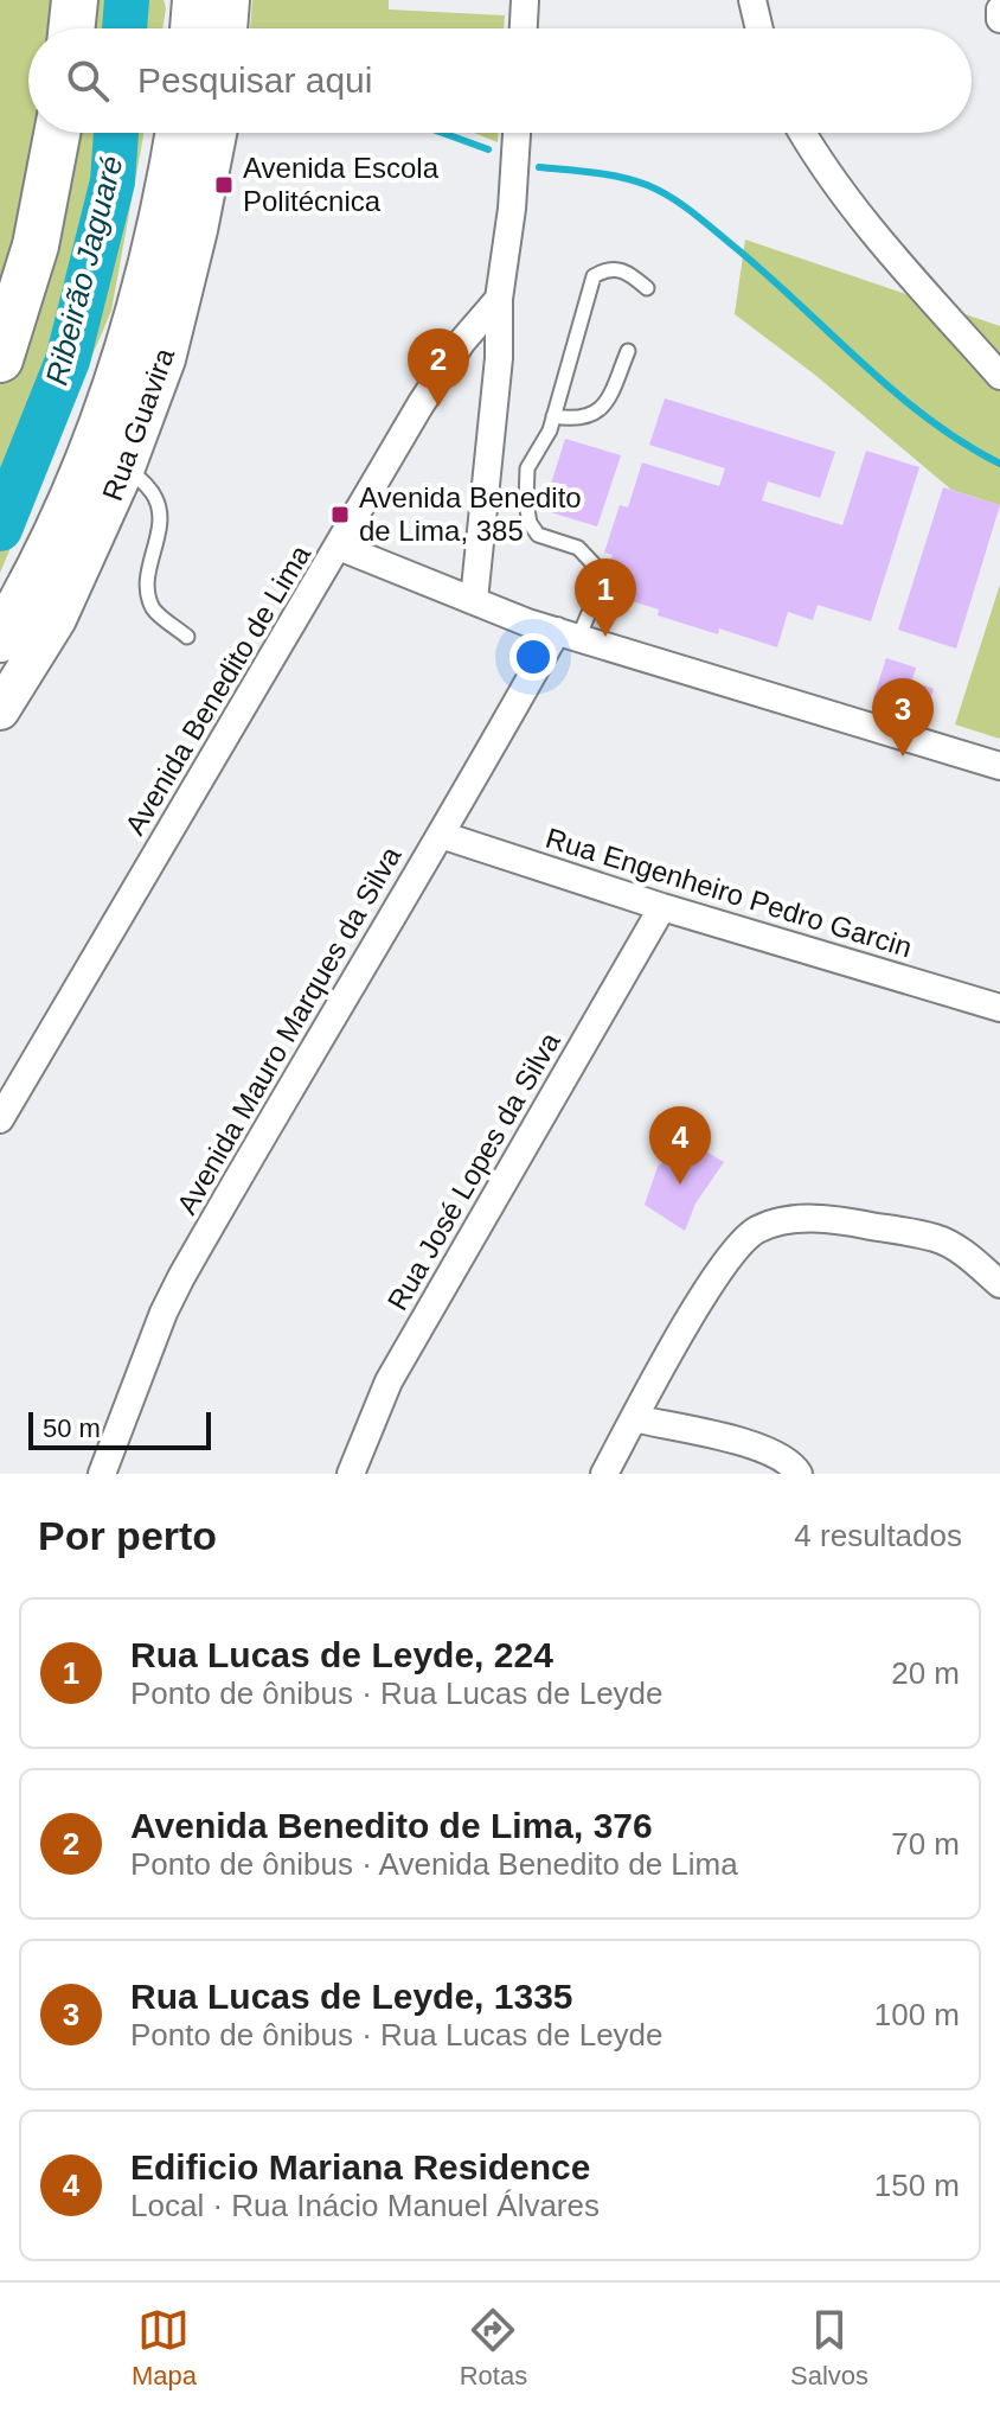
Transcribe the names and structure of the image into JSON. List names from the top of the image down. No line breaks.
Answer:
{"streets":{"main road":["Rua Guavira"],"street":["Avenida Benedito de Lima","Rua Engenheiro Pedro Garcin","Avenida Mauro Marques da Silva","Rua José Lopes da Silva"]},"crossings":[["Rua Engenheiro Pedro Garcin","Avenida Mauro Marques da Silva"],["Rua Engenheiro Pedro Garcin","Rua José Lopes da Silva"]],"water":["Ribeirão Jaguaré"],"places":{"transit":["Avenida Escola Politécnica","Avenida Benedito de Lima, 385"]},"scale_bar":"50 m","page":{"search":"Pesquisar aqui","pins":["2","1","3","4"],"scale":"50 m","heading":["Por perto","4 resultados"],"list":[{"mark":"1","name":"Rua Lucas de Leyde, 224","note":"Ponto de ônibus · Rua Lucas de Leyde","value":"20 m"},{"mark":"2","name":"Avenida Benedito de Lima, 376","note":"Ponto de ônibus · Avenida Benedito de Lima","value":"70 m"},{"mark":"3","name":"Rua Lucas de Leyde, 1335","note":"Ponto de ônibus · Rua Lucas de Leyde","value":"100 m"},{"mark":"4","name":"Edificio Mariana Residence","note":"Local · Rua Inácio Manuel Álvares","value":"150 m"}],"nav":["Mapa","Rotas","Salvos"]}}
